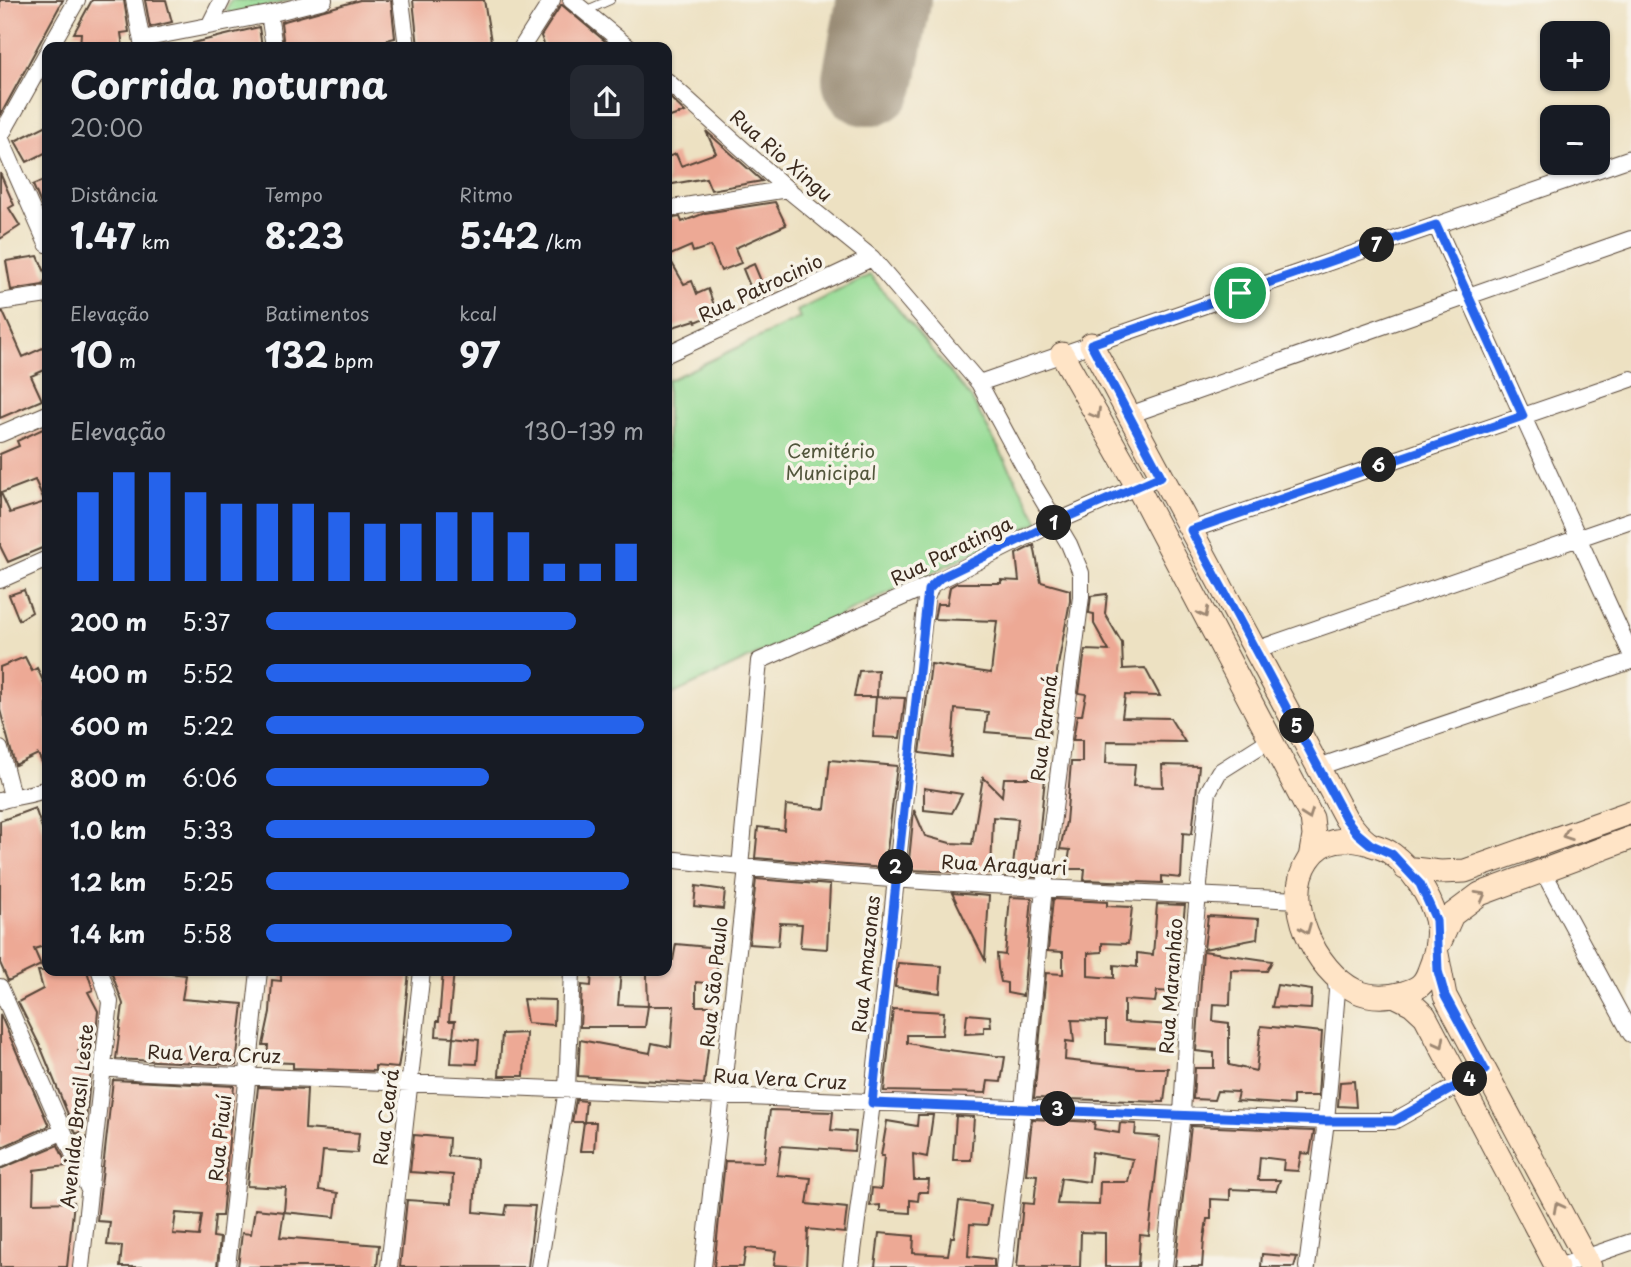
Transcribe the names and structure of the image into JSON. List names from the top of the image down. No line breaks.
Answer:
{"streets":{"street":["Rua Rio Xingu","Rua Patrocinio","Rua Paratinga","Rua Paraná","Rua Araguari","Rua Amazonas","Rua São Paulo","Rua Maranhão","Rua Vera Cruz","Avenida Brasil Leste","Rua Ceará","Rua Piauí"]},"crossings":[["Rua Rio Xingu","Rua Patrocinio"],["Rua Rio Xingu","Rua Paraná"],["Rua Patrocinio","Rua Paraná"],["Rua Paratinga","Rua Paraná"],["Rua Paratinga","Rua Amazonas"],["Rua Paratinga","Rua São Paulo"],["Rua Paraná","Rua Araguari"],["Rua Paraná","Rua Vera Cruz"],["Rua Araguari","Rua Amazonas"],["Rua Araguari","Rua São Paulo"],["Rua Araguari","Rua Maranhão"],["Rua Amazonas","Rua Vera Cruz"],["Rua São Paulo","Rua Vera Cruz"],["Rua Maranhão","Rua Vera Cruz"],["Rua Vera Cruz","Avenida Brasil Leste"],["Rua Vera Cruz","Rua Ceará"],["Rua Vera Cruz","Rua Piauí"]],"parks":["Cemitério Municipal"],"page":{"map_buttons":["+","−"],"heading":["Corrida noturna","20:00"],"stats":[["Distância","1.47 km"],["Tempo","8:23"],["Ritmo","5:42 /km"],["Elevação","10 m"],["Batimentos","132 bpm"],["kcal","97"]],"pins":["7","6","1","5","2","4","3"],"chart":["Elevação","130–139 m"],"list":[{"name":"200 m","note":"5:37"},{"name":"400 m","note":"5:52"},{"name":"600 m","note":"5:22"},{"name":"800 m","note":"6:06"},{"name":"1.0 km","note":"5:33"},{"name":"1.2 km","note":"5:25"},{"name":"1.4 km","note":"5:58"}]}}
